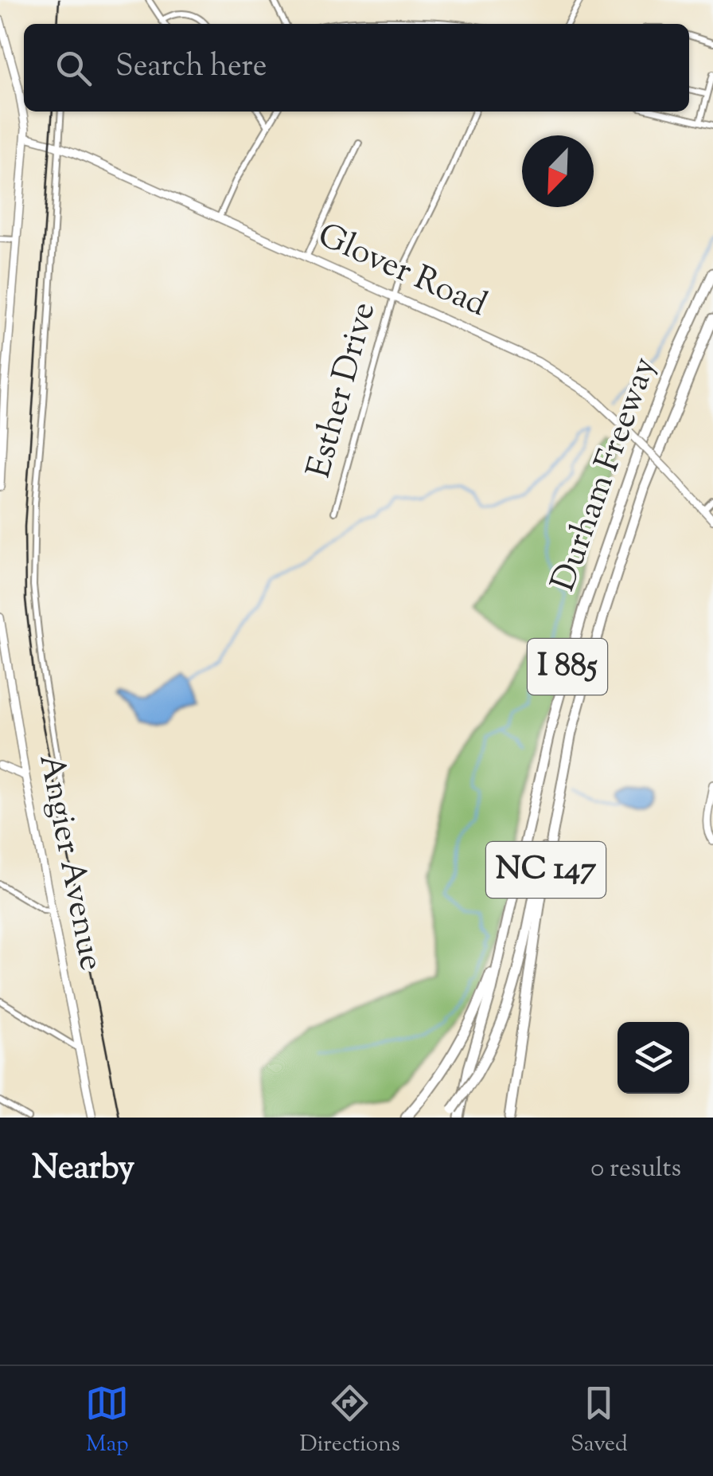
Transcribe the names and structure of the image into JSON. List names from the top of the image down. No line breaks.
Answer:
{"streets":{"highway":["Durham Freeway","I 885","NC 147"],"main road":["Glover Road","Angier Avenue"],"street":["Esther Drive"]},"crossings":[["Glover Road","Esther Drive"],["Durham Freeway","I 885"]],"north":"bottom left","page":{"search":"Search here","heading":["Nearby","0 results"],"nav":["Map","Directions","Saved"]}}
